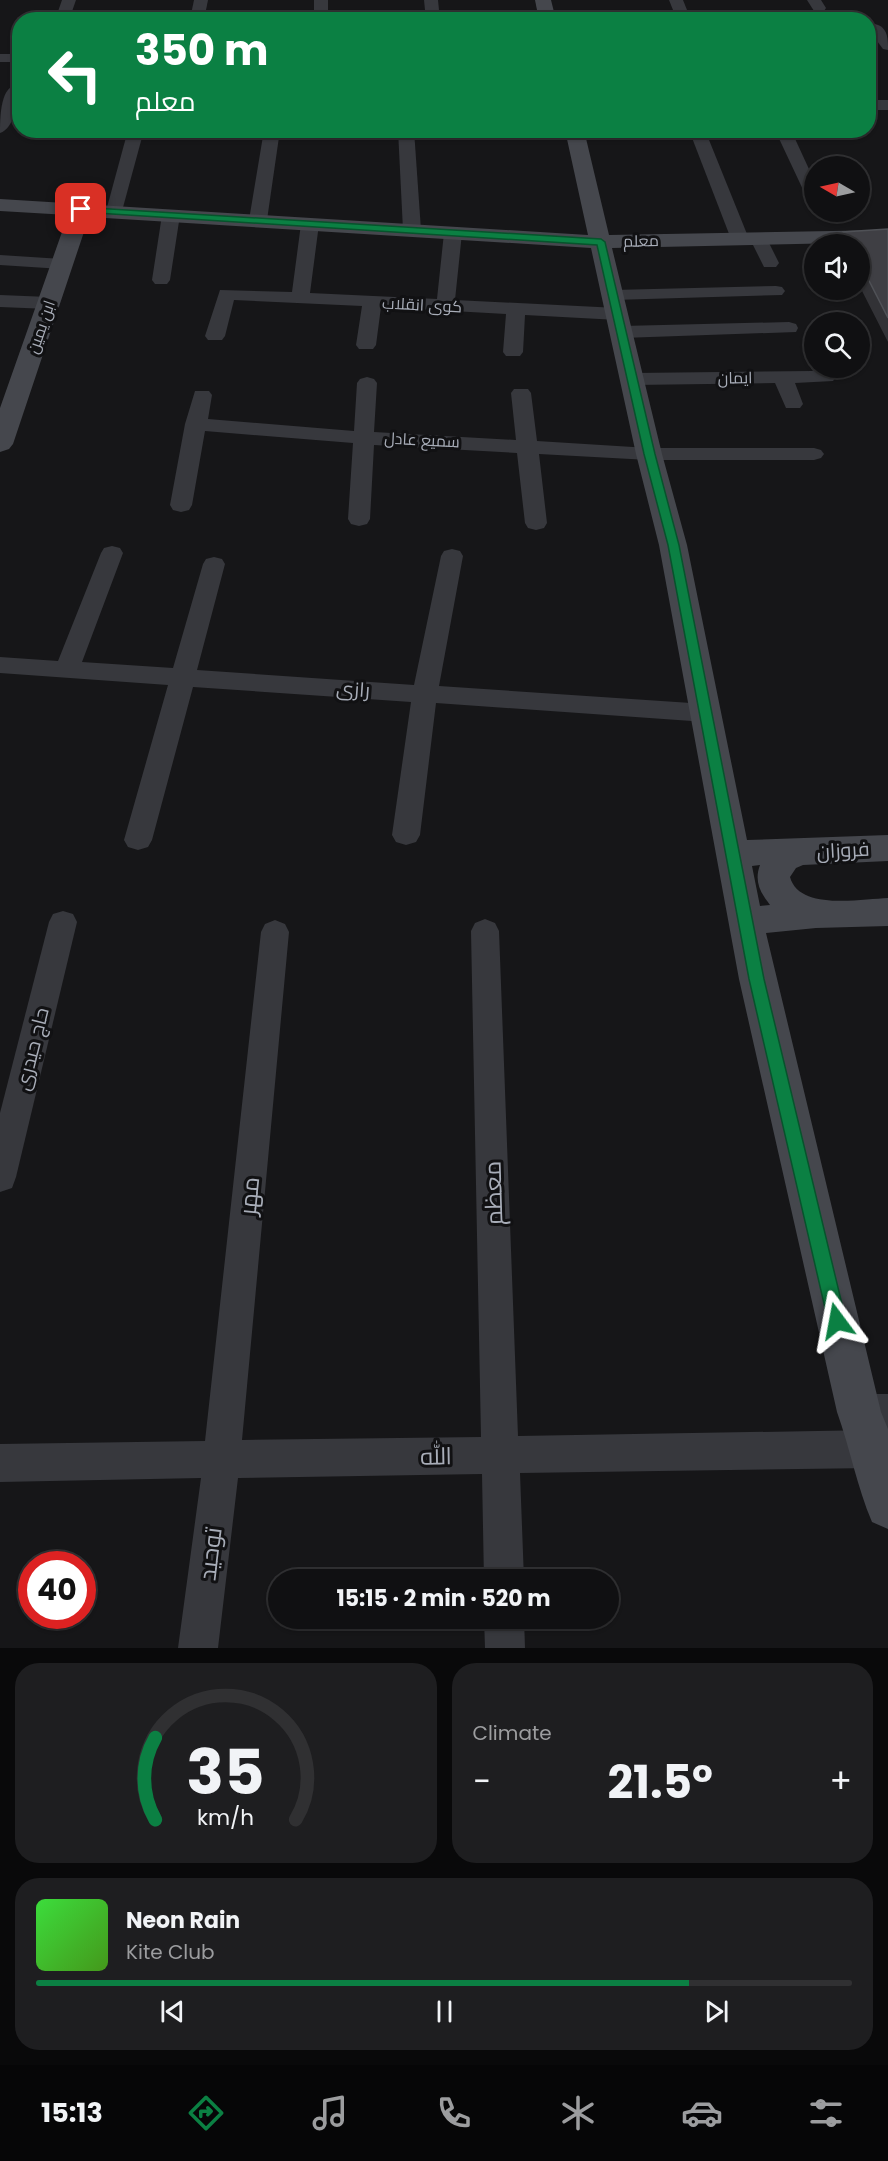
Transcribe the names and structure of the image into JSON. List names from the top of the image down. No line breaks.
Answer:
{"streets":{"street":["معلم","کوی انقلاب","ابن یمین","ایمان","سمیع عادل","رازی","فروزان","حاج حیدری","معظم","مهر","الله","توحید"]},"crossings":[["معلم","ابن یمین"],["معظم","الله"],["مهر","الله"],["مهر","توحید"],["الله","توحید"]],"north":"left","page":{"turn":["350 m","معلم"],"limit":"40","trip":"15:15 · 2 min · 520 m","tile":"Climate","heat":["−","21.5°","+"],"song":["Neon Rain","Kite Club"],"tabs":"15:13","gauge":["35","km/h"]}}
